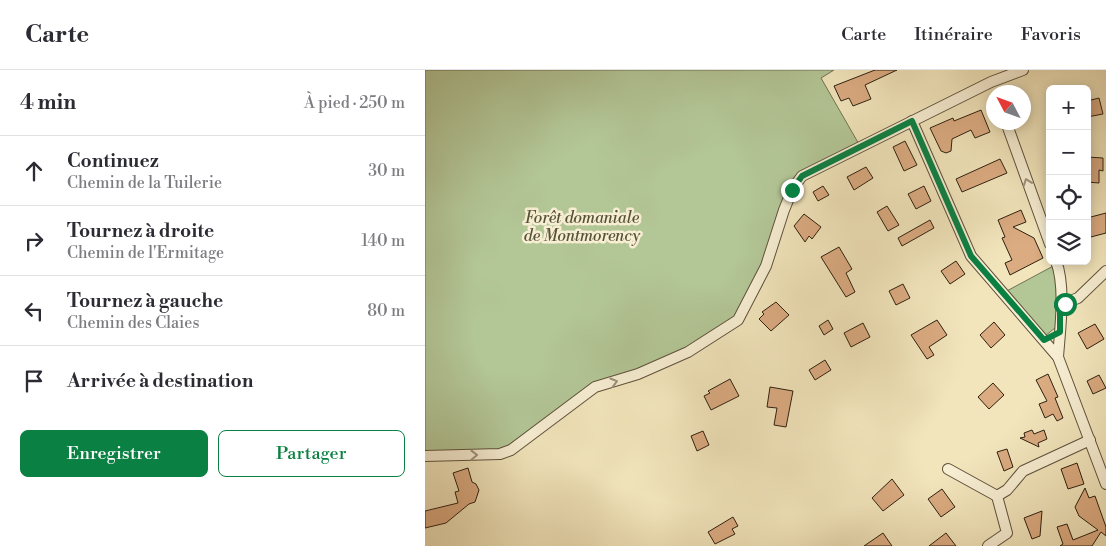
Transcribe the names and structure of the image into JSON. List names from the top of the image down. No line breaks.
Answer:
{"parks":["Forêt domaniale de Montmorency"],"north":"top left","page":{"header":"Carte","nav":["Carte","Itinéraire","Favoris"],"heading":["4 min","À pied · 250 m"],"map_buttons":["+","−"],"list":[["Continuez","Chemin de la Tuilerie","30 m"],["Tournez à droite","Chemin de l'Ermitage","140 m"],["Tournez à gauche","Chemin des Claies","80 m"],"Arrivée à destination"],"buttons":["Enregistrer","Partager"]}}
